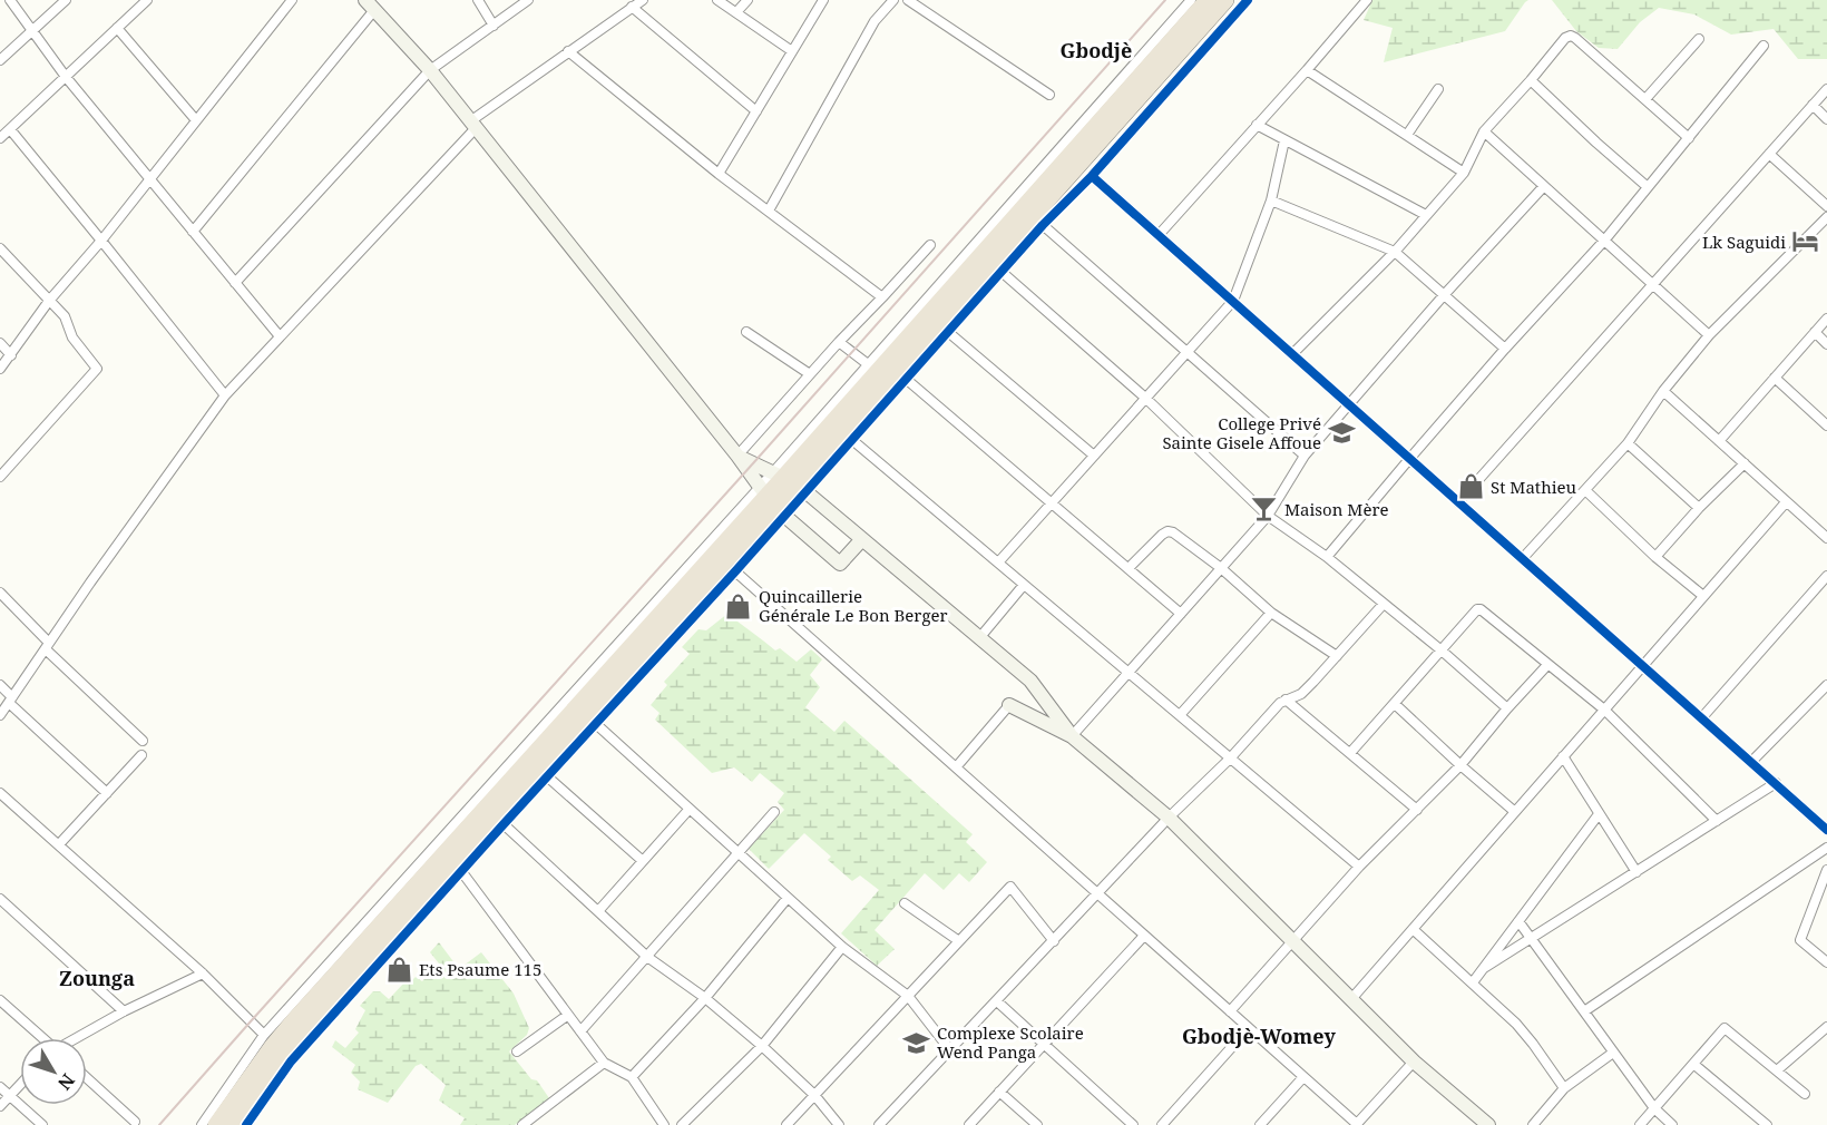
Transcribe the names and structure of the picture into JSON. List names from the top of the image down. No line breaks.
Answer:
{"districts":["Gbodjè","Zounga","Gbodjè-Womey"],"places":{"hotel":["Lk Saguidi"],"school or university":["College Privé Sainte Gisele Affoue","Complexe Scolaire Wend Panga"],"shop":["St Mathieu","Quincaillerie Générale Le Bon Berger","Ets Psaume 115"],"bar":["Maison Mère"]},"north":"bottom right"}
